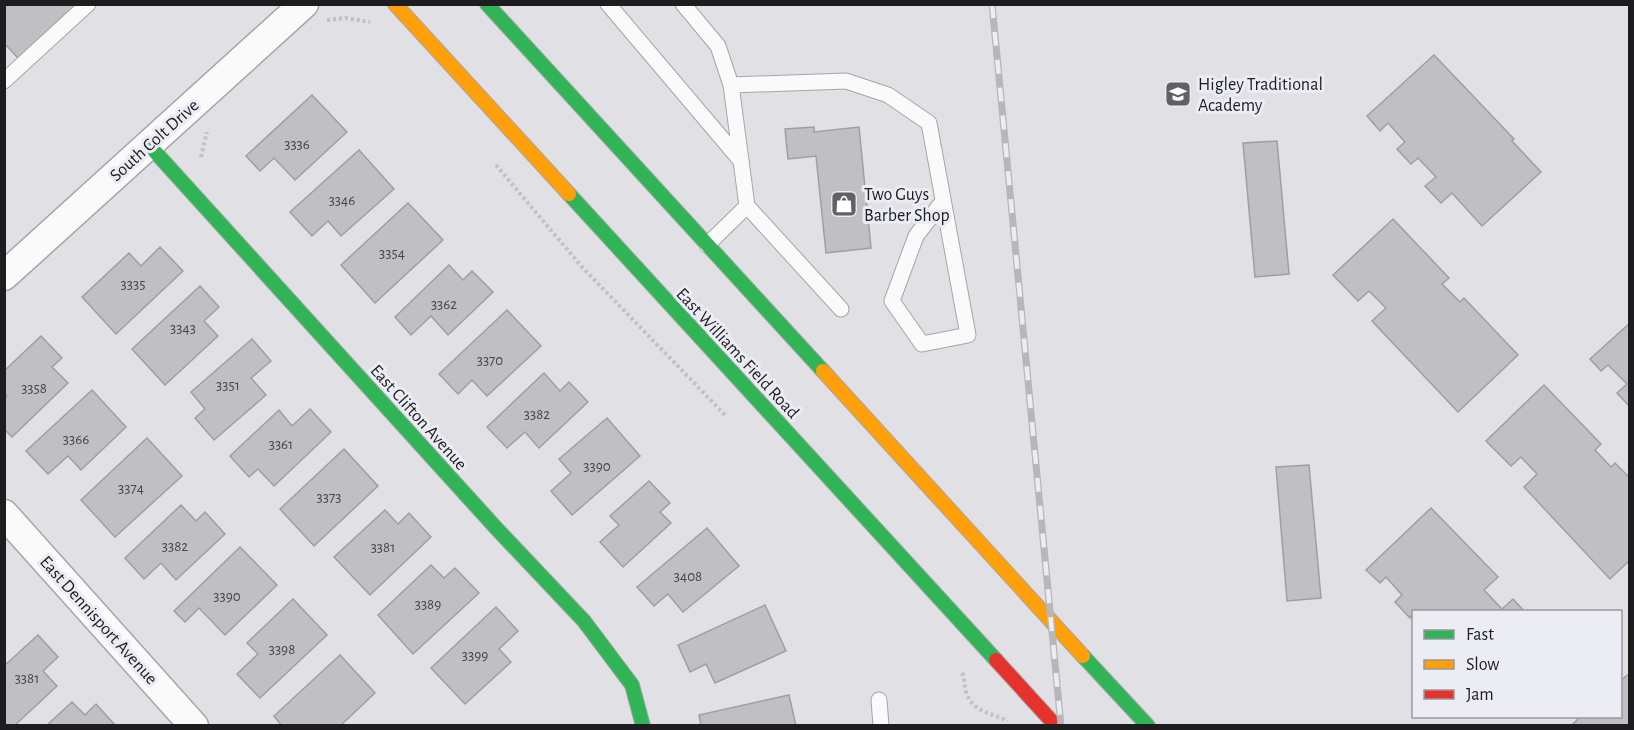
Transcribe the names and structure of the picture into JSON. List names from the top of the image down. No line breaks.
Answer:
{"streets":{"main road":["East Williams Field Road","East Clifton Avenue"],"street":["South Colt Drive","East Dennisport Avenue"]},"crossings":[["South Colt Drive","East Clifton Avenue"]],"places":{"school or university":["Higley Traditional Academy"],"shop":["Two Guys Barber Shop"]},"house_numbers":["3336","3346","3354","3335","3362","3343","3370","3351","3358","3382","3366","3361","3390","3374","3373","3382","3381","3408","3390","3389","3398","3399","3381"],"legend":["Fast","Slow","Jam"]}
